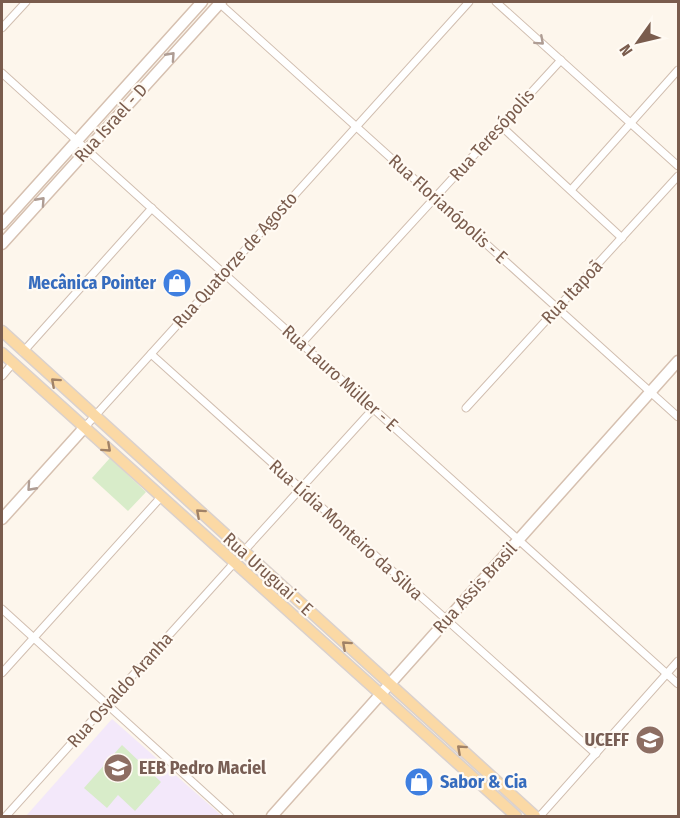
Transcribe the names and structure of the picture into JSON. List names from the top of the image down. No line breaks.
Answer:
{"streets":{"main road":["Rua Uruguai - E"],"street":["Rua Israel - D","Rua Teresópolis","Rua Florianópolis - E","Rua Quatorze de Agosto","Rua Itapoã","Rua Lauro Müller - E","Rua Lídia Monteiro da Silva","Rua Assis Brasil","Rua Osvaldo Aranha"]},"crossings":[["Rua Israel - D","Rua Florianópolis - E"],["Rua Israel - D","Rua Lauro Müller - E"],["Rua Teresópolis","Rua Florianópolis - E"],["Rua Teresópolis","Rua Lauro Müller - E"],["Rua Florianópolis - E","Rua Quatorze de Agosto"],["Rua Florianópolis - E","Rua Itapoã"],["Rua Florianópolis - E","Rua Assis Brasil"],["Rua Quatorze de Agosto","Rua Lauro Müller - E"],["Rua Quatorze de Agosto","Rua Lídia Monteiro da Silva"],["Rua Quatorze de Agosto","Rua Uruguai - E"],["Rua Lauro Müller - E","Rua Assis Brasil"],["Rua Lídia Monteiro da Silva","Rua Assis Brasil"],["Rua Uruguai - E","Rua Assis Brasil"],["Rua Uruguai - E","Rua Osvaldo Aranha"]],"places":{"shop":["Mecânica Pointer","Sabor & Cia"],"school or university":["UCEFF","EEB Pedro Maciel"]},"north":"bottom left"}
